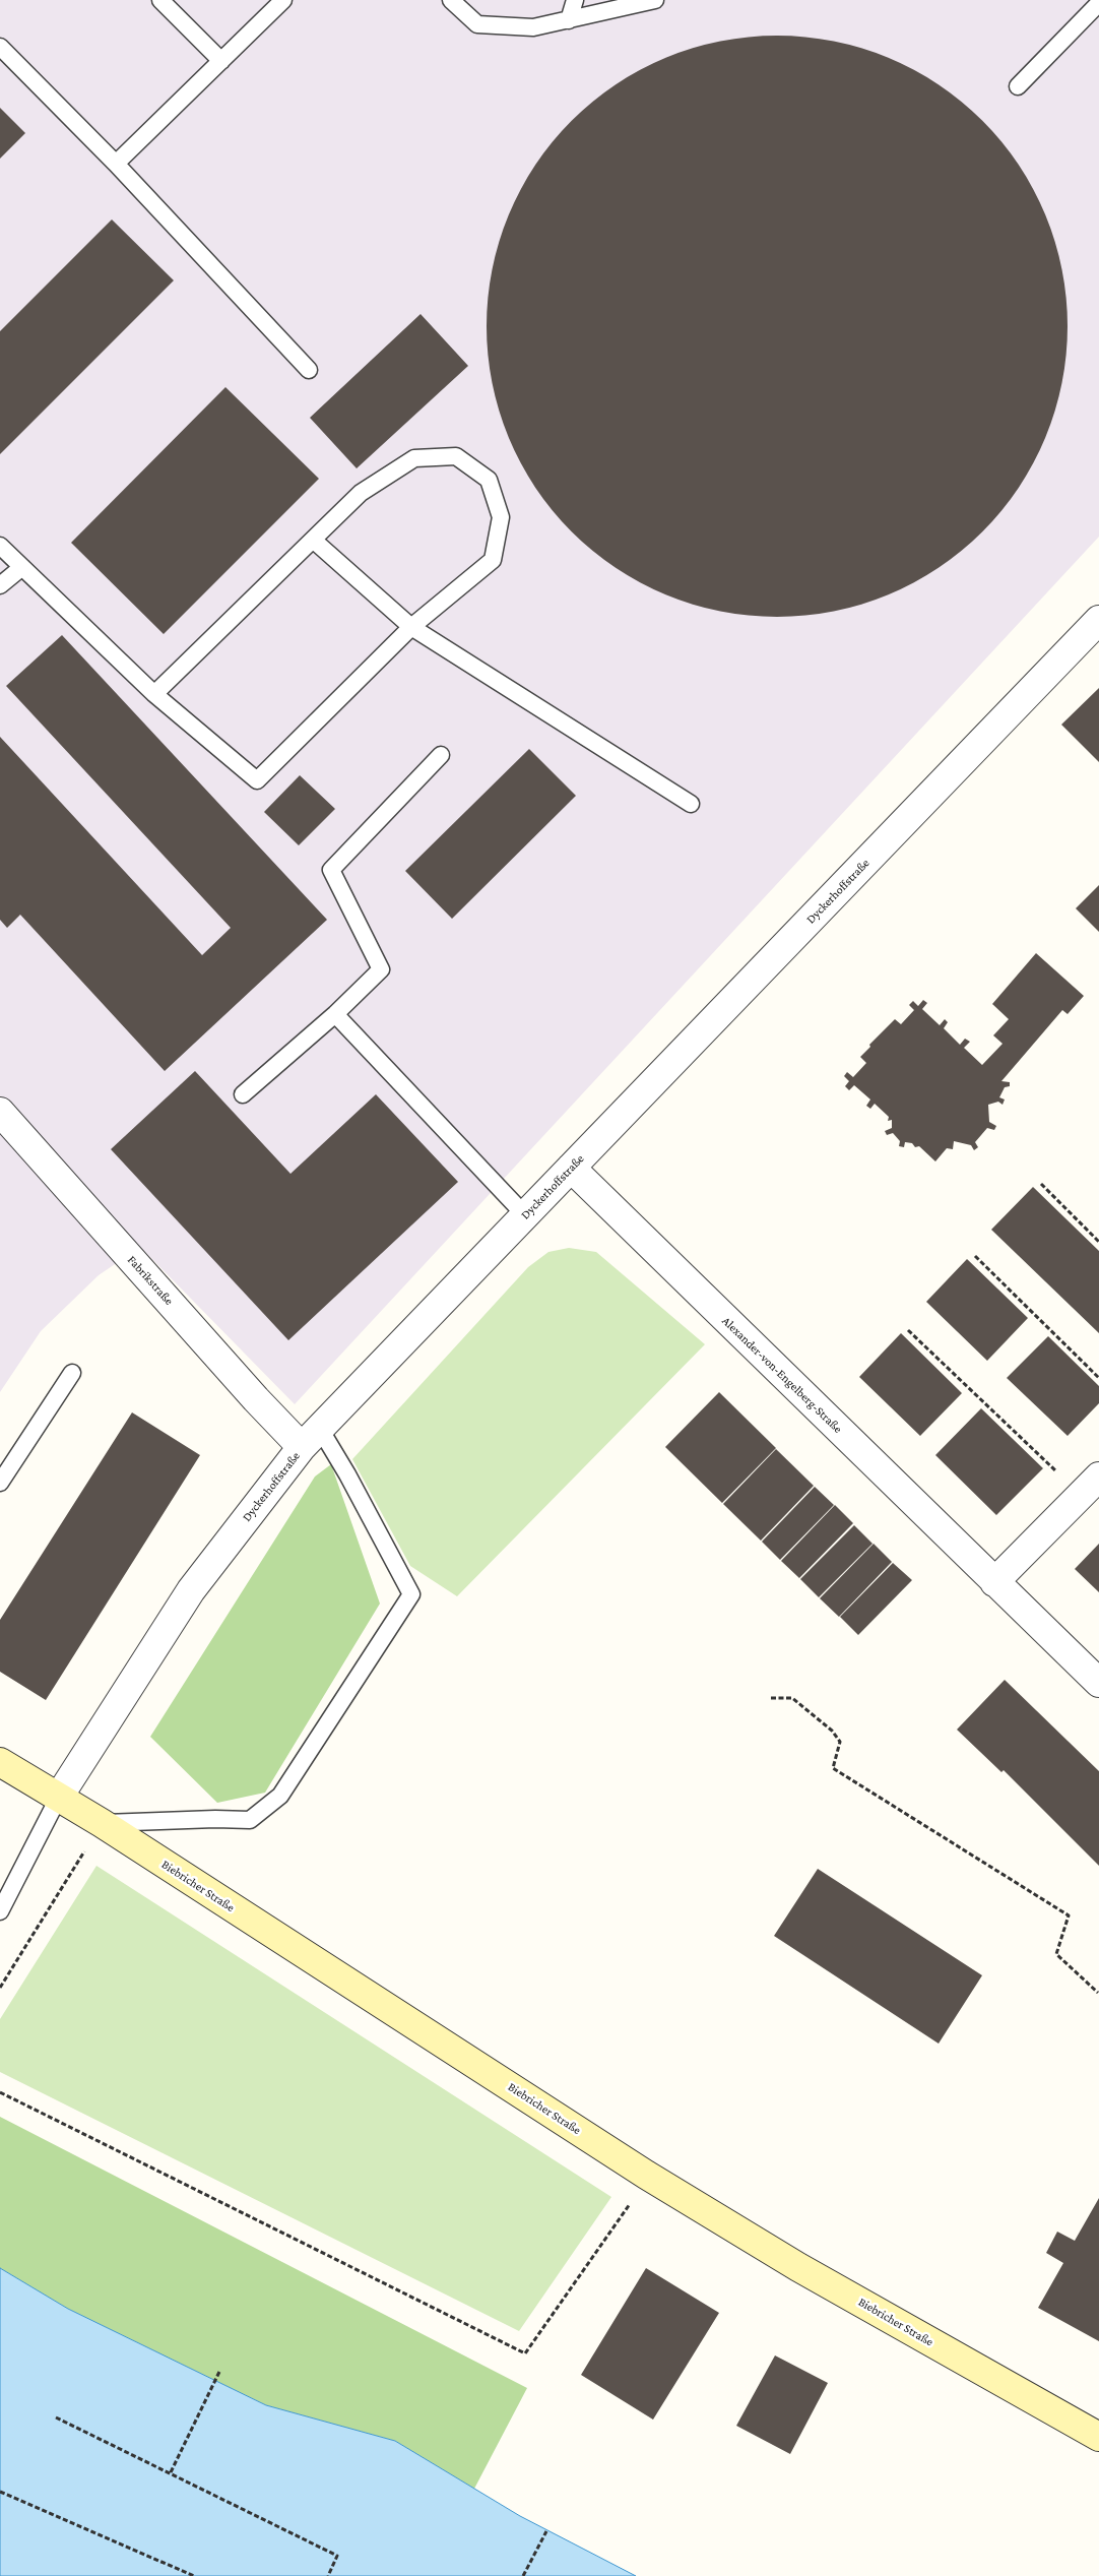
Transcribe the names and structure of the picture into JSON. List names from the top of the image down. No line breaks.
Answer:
{"streets":{"street":["Dyckerhoffstraße","Fabrikstraße","Alexander-von-Engelberg-Straße","Biebricher Straße"]},"crossings":[["Dyckerhoffstraße","Fabrikstraße"],["Dyckerhoffstraße","Alexander-von-Engelberg-Straße"],["Dyckerhoffstraße","Biebricher Straße"]]}
